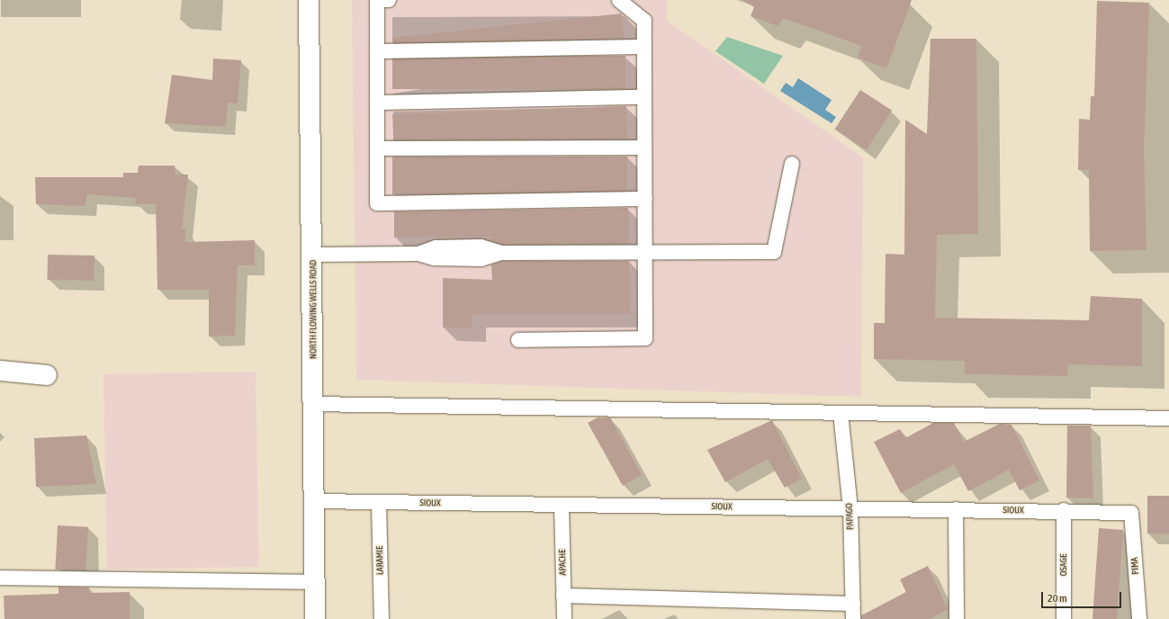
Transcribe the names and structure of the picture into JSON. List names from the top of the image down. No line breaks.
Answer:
{"streets":{"main road":["NORTH FLOWING WELLS ROAD"],"lane":["SIOUX","PAPAGO","LARAMIE","APACHE","OSAGE","PIMA"]},"crossings":[["NORTH FLOWING WELLS ROAD","SIOUX"],["SIOUX","PAPAGO"],["SIOUX","LARAMIE"],["SIOUX","APACHE"],["SIOUX","OSAGE"],["SIOUX","PIMA"]],"scale_bar":"20 m"}
